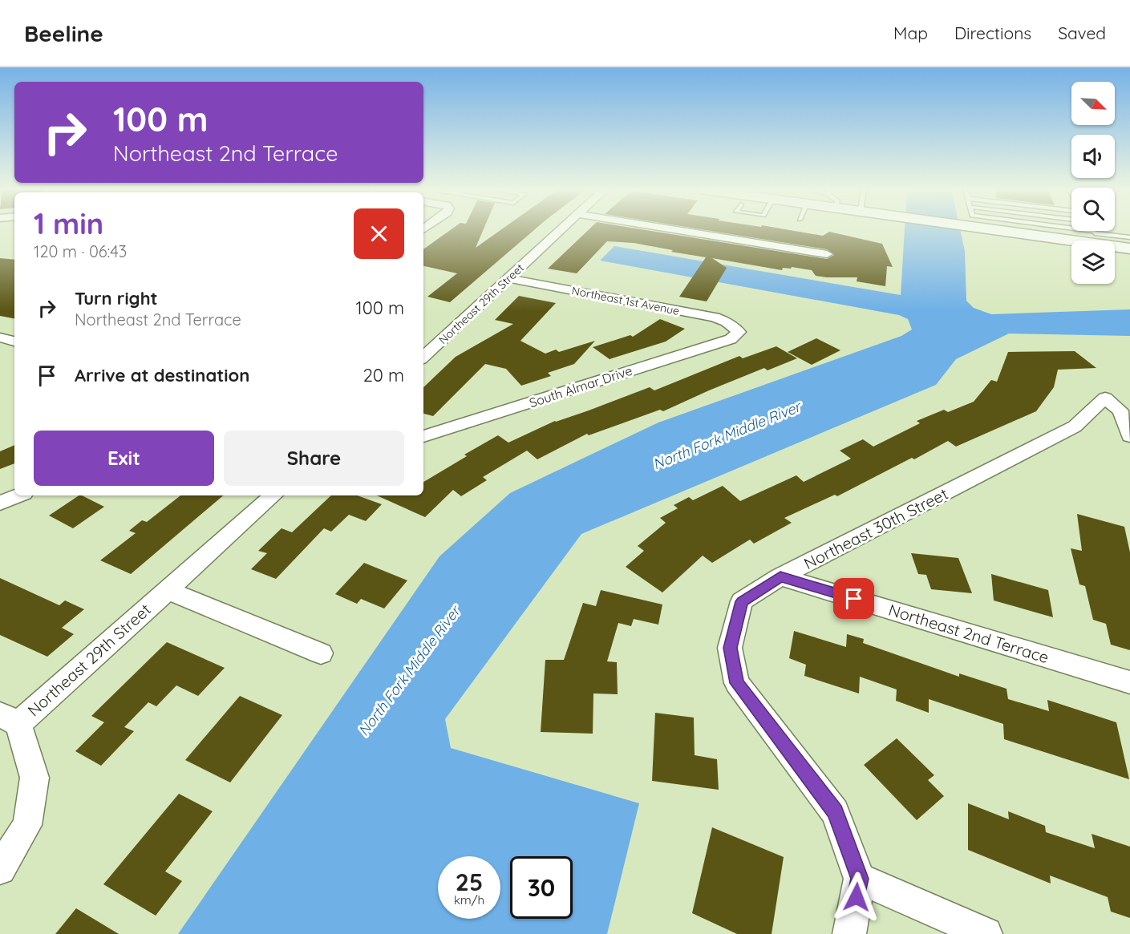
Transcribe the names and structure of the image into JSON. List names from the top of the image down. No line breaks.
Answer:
{"streets":{"street":["Northeast 1st Avenue","Northeast 29th Street","South Almar Drive","Northeast 30th Street","Northeast 2nd Terrace"]},"crossings":[["Northeast 1st Avenue","Northeast 29th Street"],["Northeast 1st Avenue","South Almar Drive"],["Northeast 30th Street","Northeast 2nd Terrace"]],"water":["North Fork Middle River"],"north":"bottom right","page":{"header":"Beeline","nav":["Map","Directions","Saved"],"turn":["100 m","Northeast 2nd Terrace"],"heading":["1 min","120 m · 06:43"],"list":[{"name":"Turn right","note":"Northeast 2nd Terrace","value":"100 m"},{"name":"Arrive at destination","value":"20 m"}],"buttons":["Exit","Share"],"speed":"25 km/h","limit":"30"}}
